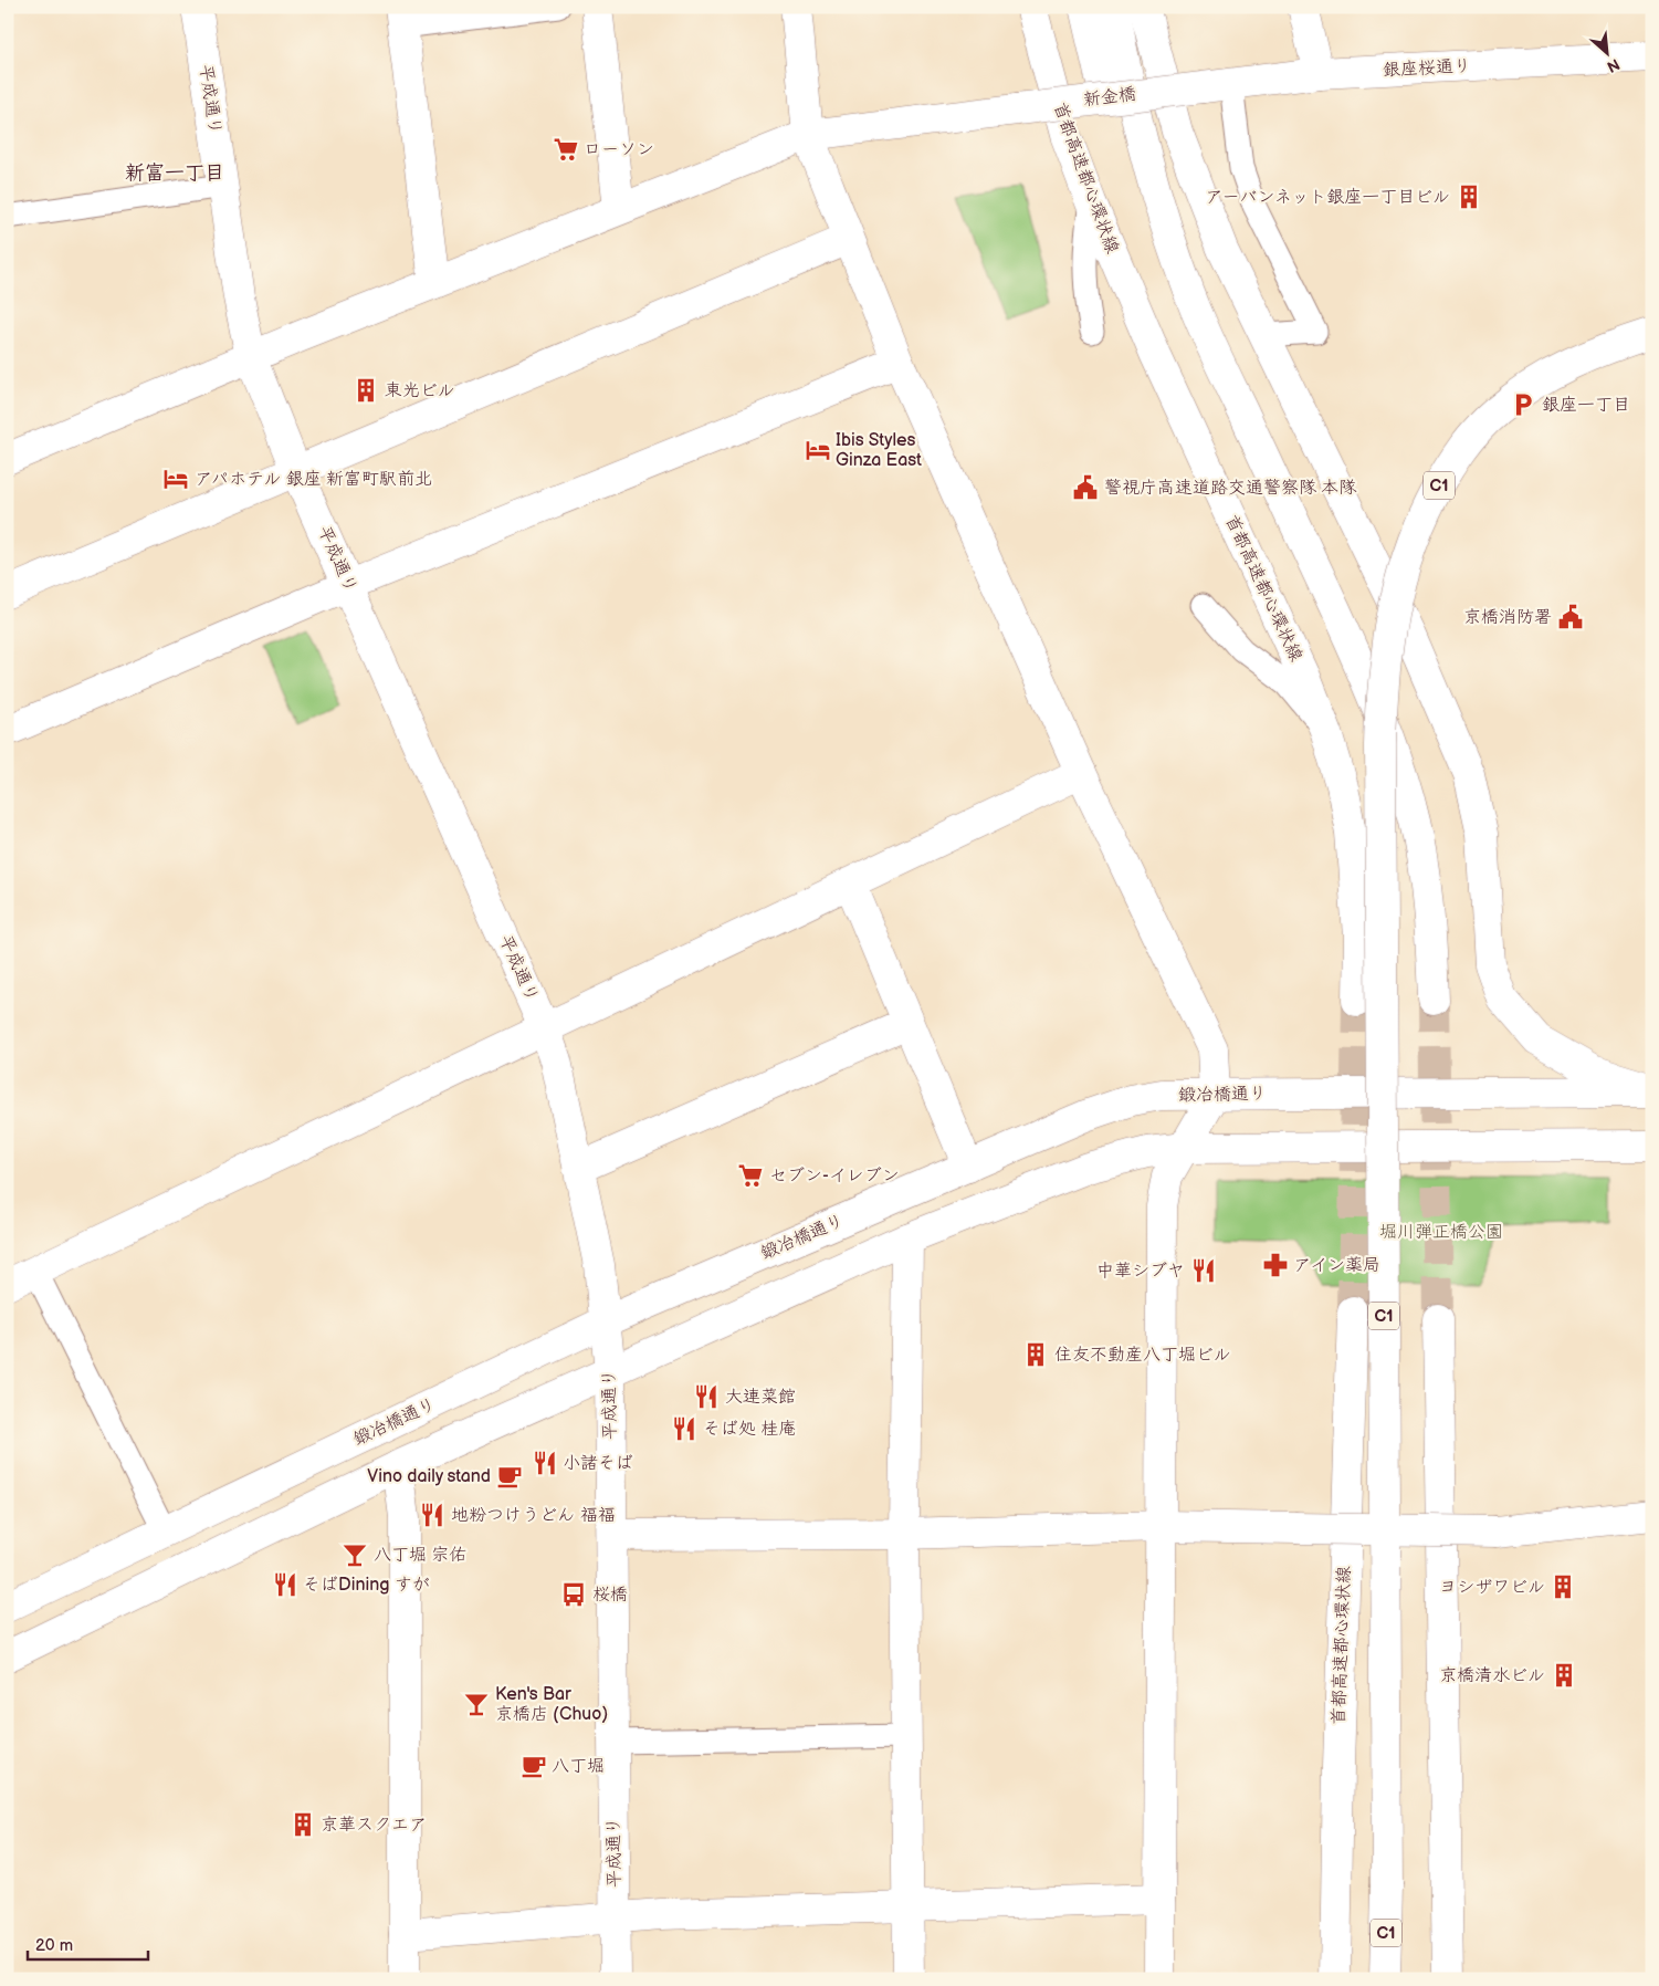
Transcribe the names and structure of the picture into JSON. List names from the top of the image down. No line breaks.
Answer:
{"streets":{"main road":["銀座桜通り","新金橋","平成通り","首都高速都心環状線","C1","鍛冶橋通り"]},"crossings":[["銀座桜通り","新金橋"],["新金橋","平成通り"],["平成通り","鍛冶橋通り"]],"districts":["新富一丁目"],"parks":["堀川弾正橋公園"],"places":{"supermarket":["ローソン","セブン-イレブン"],"building":["アーバンネット銀座一丁目ビル","東光ビル","住友不動産八丁堀ビル","ヨシザワビル","京橋清水ビル","京華スクエア"],"parking":["銀座一丁目"],"hotel":["Ibis Styles Ginza East","アパホテル 銀座 新富町駅前北"],"public building":["警視庁高速道路交通警察隊 本隊","京橋消防署"],"pharmacy":["アイン薬局"],"restaurant":["中華シブヤ","大連菜館","そば処 桂庵","小諸そば","地粉つけうどん 福福","そばDining すが"],"cafe":["Vino daily stand","八丁堀"],"bar":["八丁堀 宗佑","Ken's Bar 京橋店 (Chuo)"],"bus stop":["桜橋"]},"scale_bar":"20 m","north":"bottom right"}
